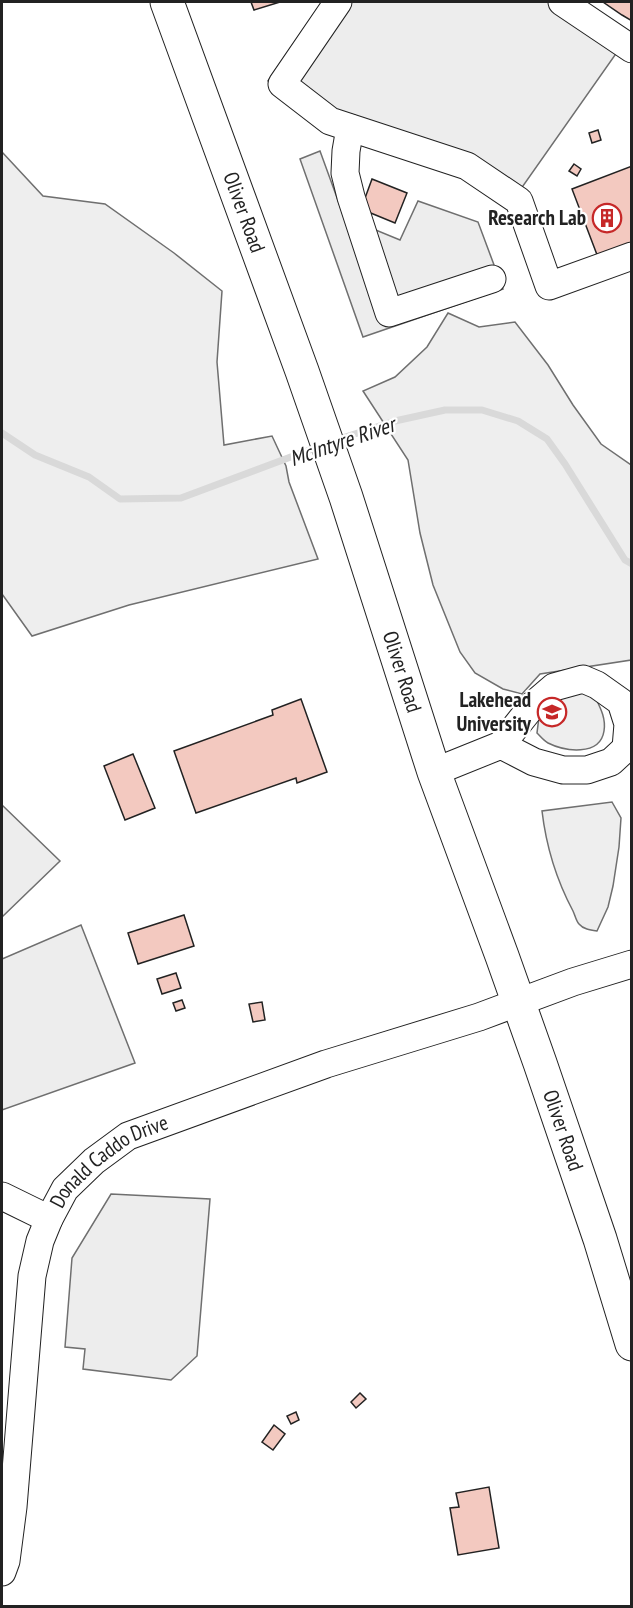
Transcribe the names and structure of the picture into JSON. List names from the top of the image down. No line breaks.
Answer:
{"streets":{"main road":["Oliver Road"],"street":["Donald Caddo Drive"]},"crossings":[["Oliver Road","Donald Caddo Drive"]],"water":["McIntyre River"],"places":{"building":["Research Lab"],"school or university":["Lakehead University"]}}
